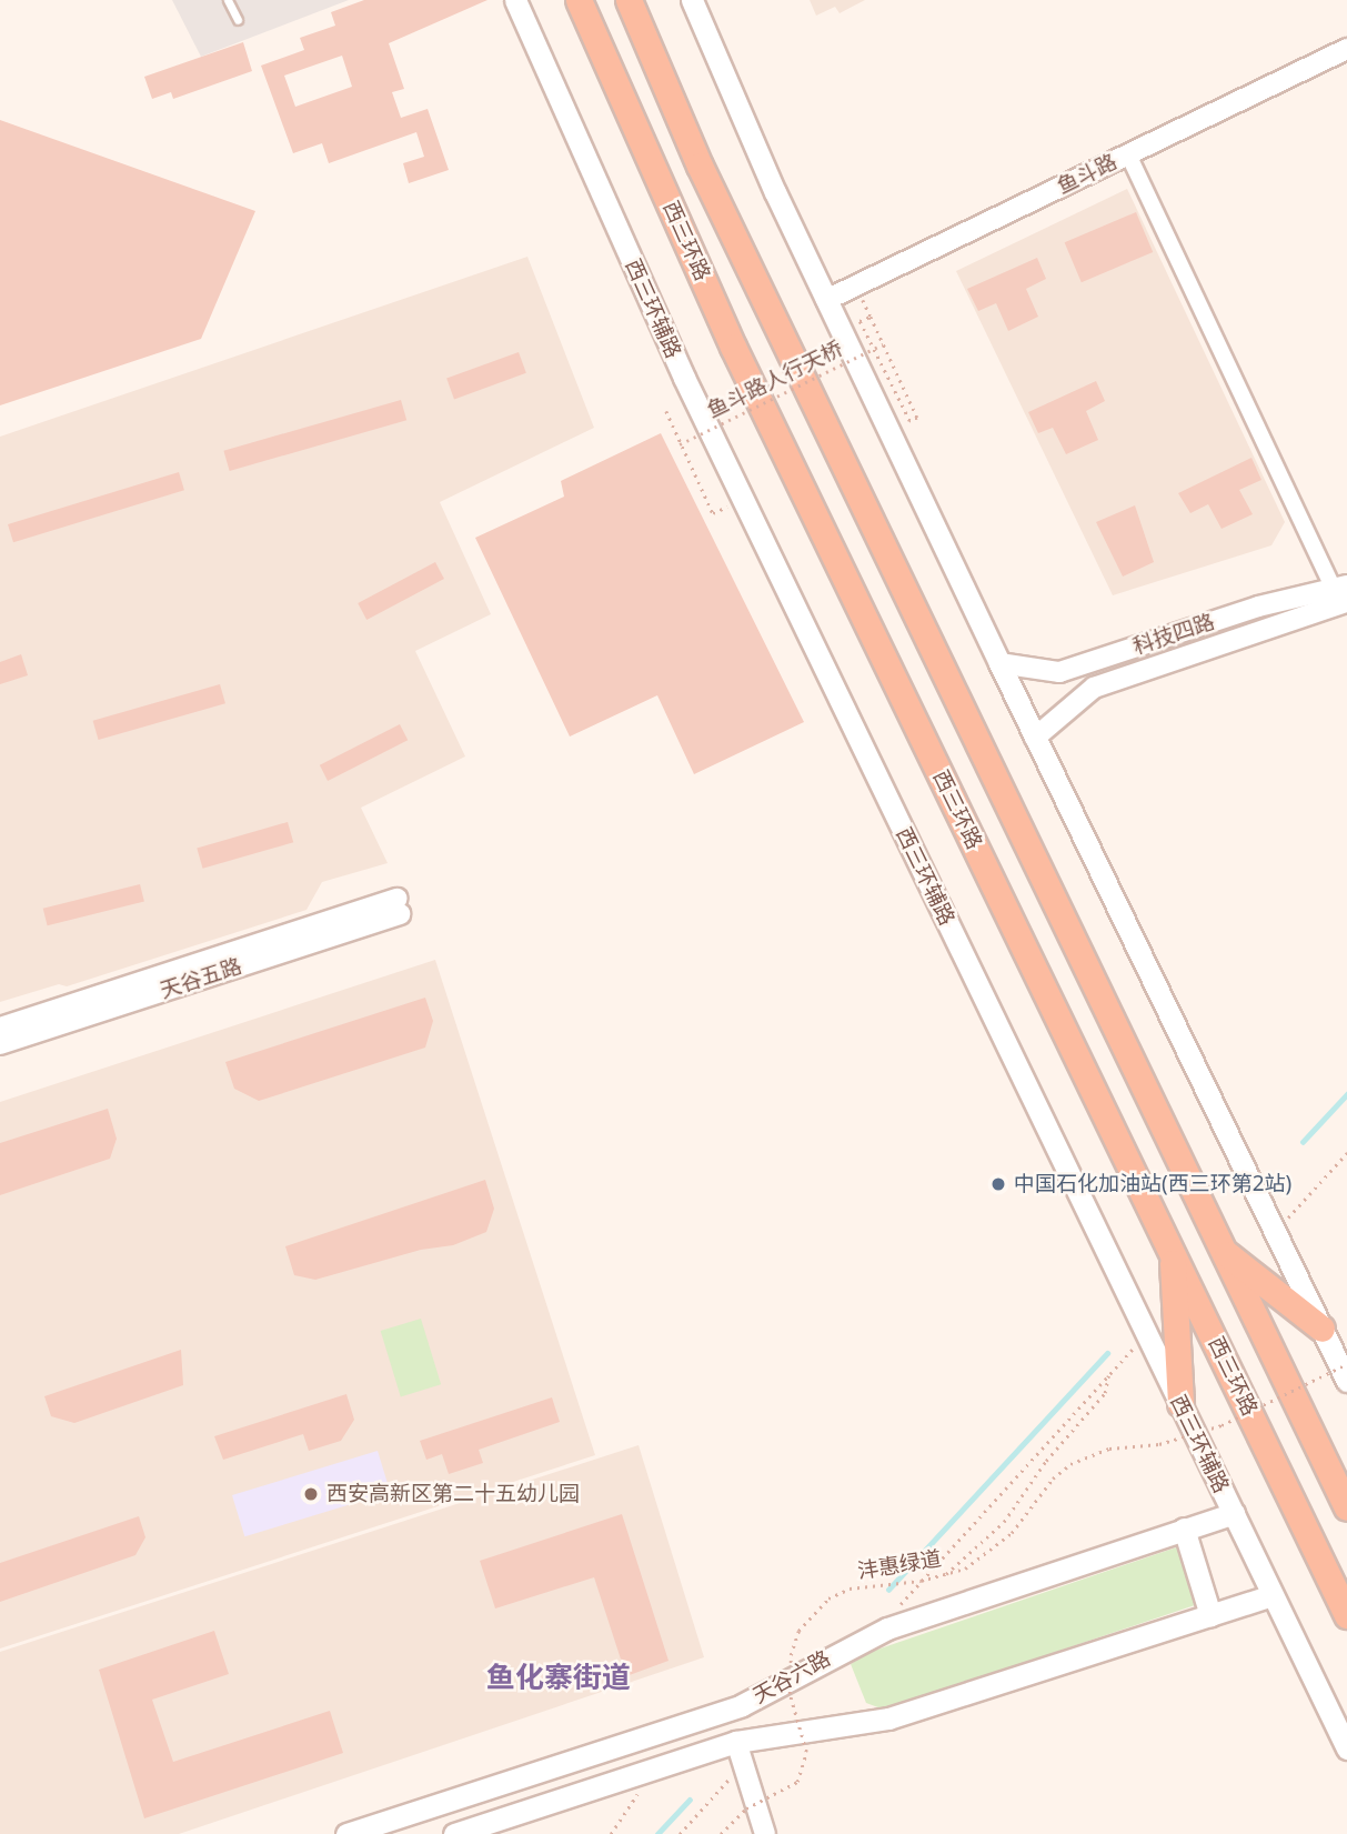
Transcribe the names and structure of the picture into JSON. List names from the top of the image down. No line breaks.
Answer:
{"streets":{"highway":["西三环路"],"main road":["西三环辅路","天谷六路"],"street":["鱼斗路","科技四路","天谷五路"],"path":["鱼斗路人行天桥","沣惠绿道"]},"crossings":[["西三环辅路","天谷六路"]],"districts":["鱼化寨街道"],"places":["中国石化加油站(西三环第2站)","西安高新区第二十五幼儿园"]}
